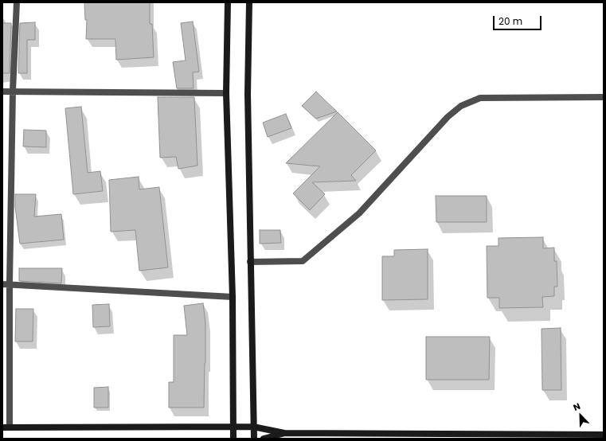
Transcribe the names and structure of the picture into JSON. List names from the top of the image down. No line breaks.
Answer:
{"scale_bar":"20 m","north":"top left"}
